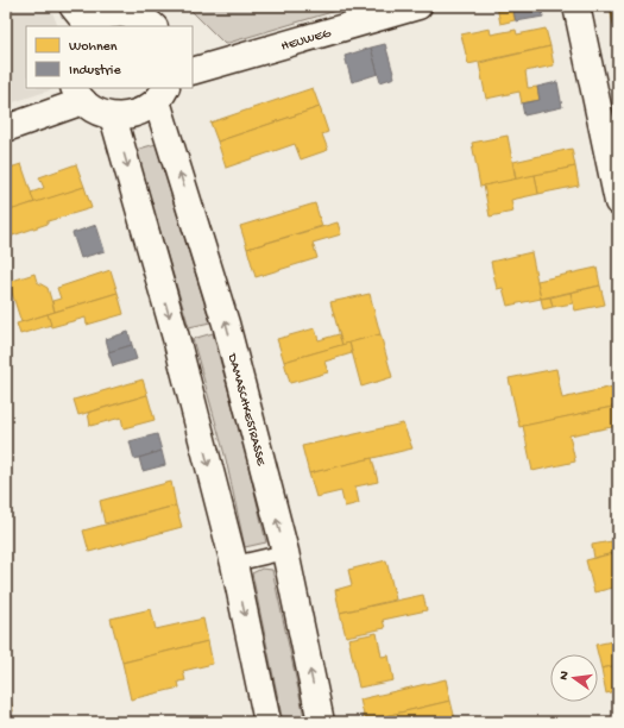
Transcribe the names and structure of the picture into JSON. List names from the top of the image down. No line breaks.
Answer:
{"streets":{"street":["HEUWEG","DAMASCHKESTRASSE"]},"legend":["Wohnen","Industrie"],"north":"left"}
